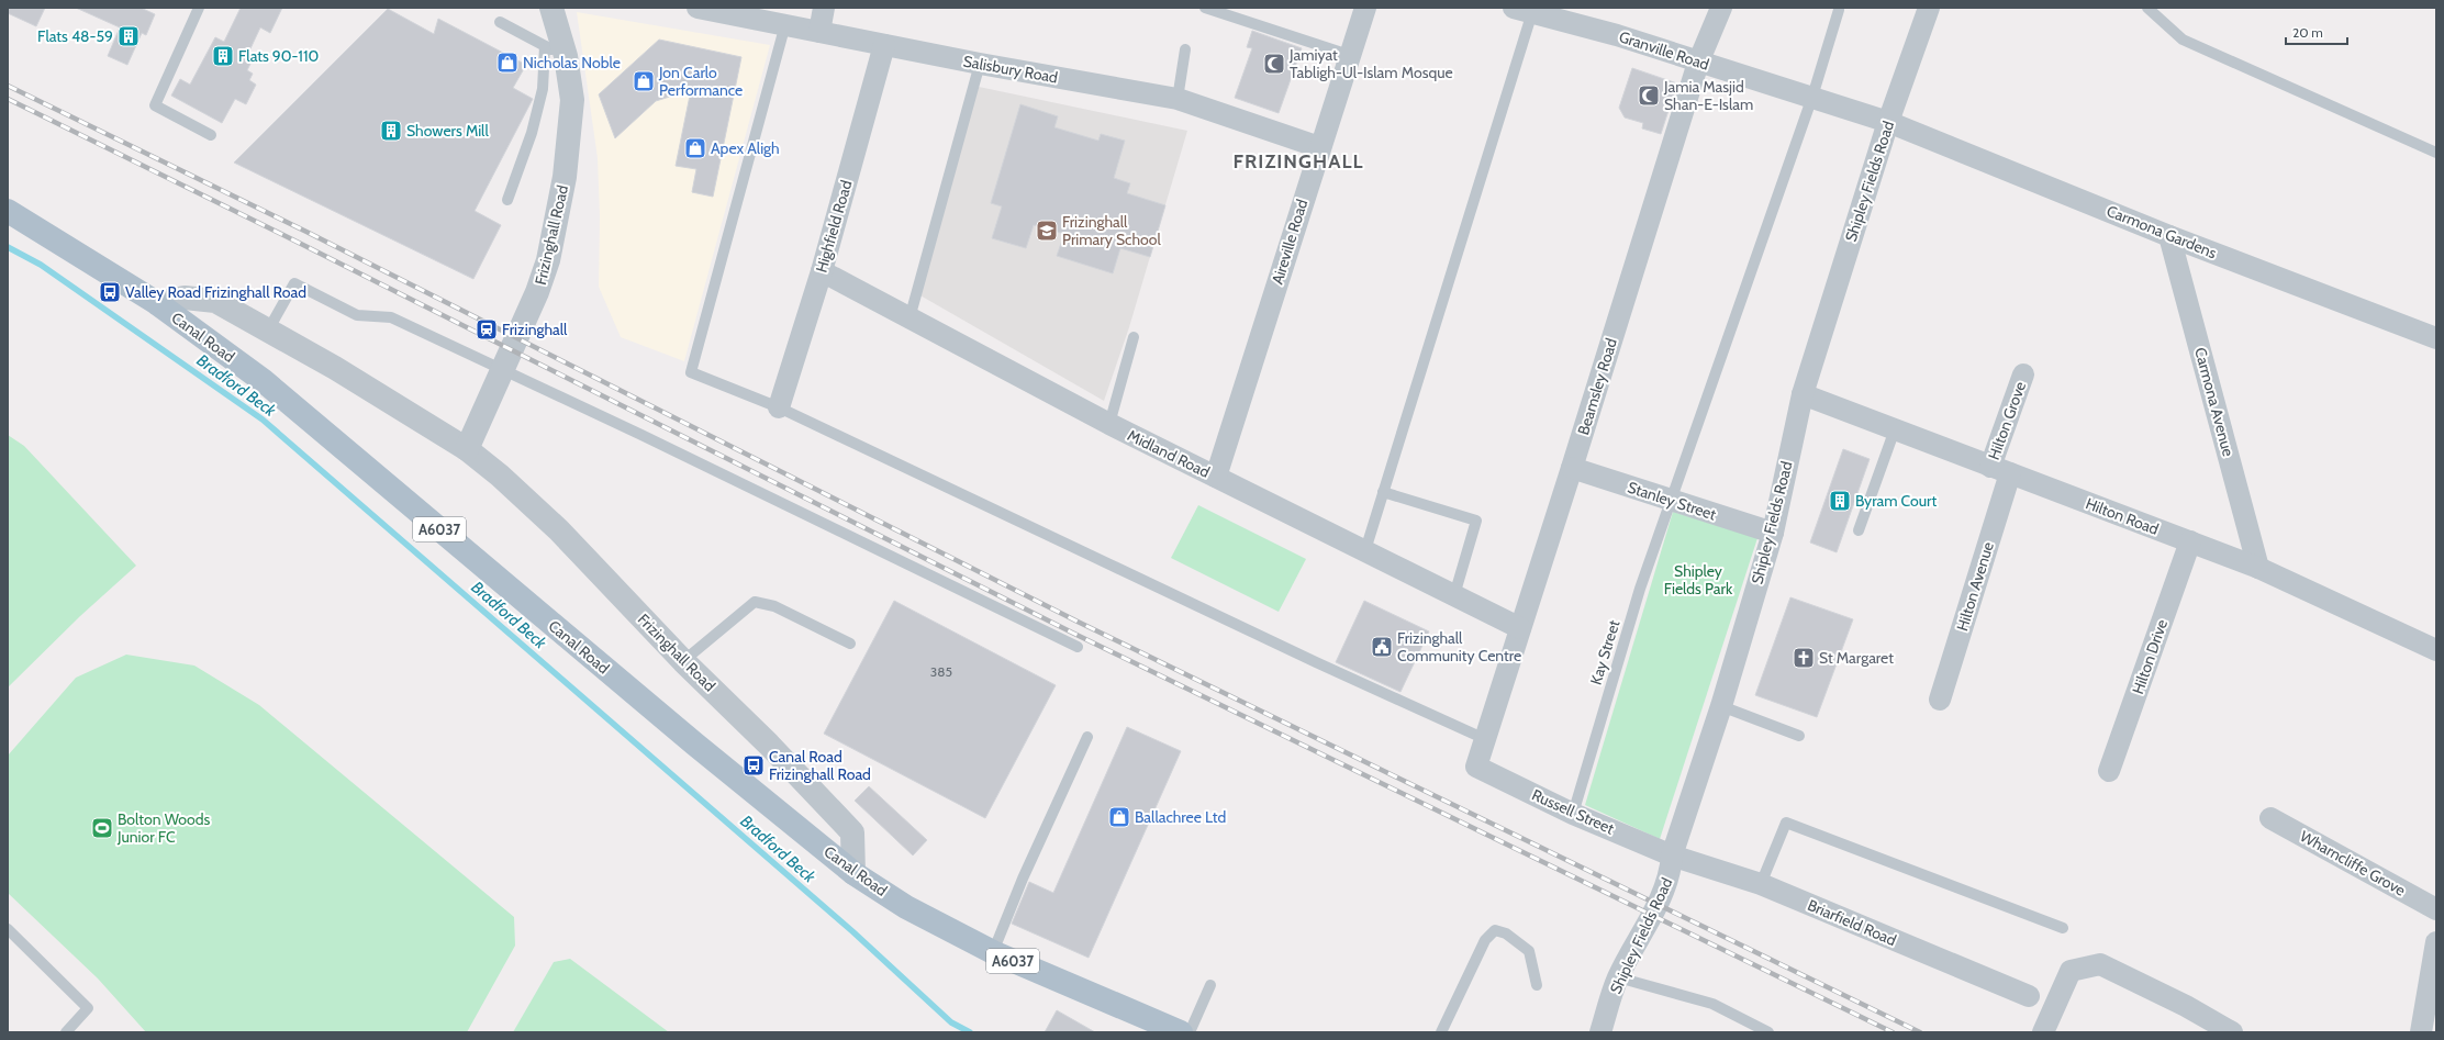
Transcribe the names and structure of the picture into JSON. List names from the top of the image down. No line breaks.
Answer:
{"streets":{"main road":["Canal Road","A6037"],"street":["Granville Road","Salisbury Road","Shipley Fields Road","Highfield Road","Carmona Gardens","Frizinghall Road","Aireville Road","Beamsley Road","Carmona Avenue","Hilton Grove","Midland Road","Stanley Street","Hilton Road","Hilton Avenue","Hilton Drive","Russell Street","Wharncliffe Grove","Briarfield Road"],"lane":["Kay Street"]},"crossings":[["Granville Road","Shipley Fields Road"],["Granville Road","Carmona Gardens"],["Granville Road","Beamsley Road"],["Granville Road","Kay Street"],["Salisbury Road","Highfield Road"],["Salisbury Road","Aireville Road"],["Shipley Fields Road","Carmona Gardens"],["Shipley Fields Road","Stanley Street"],["Shipley Fields Road","Hilton Road"],["Shipley Fields Road","Russell Street"],["Shipley Fields Road","Briarfield Road"],["Highfield Road","Midland Road"],["Carmona Gardens","Carmona Avenue"],["Frizinghall Road","Canal Road"],["Aireville Road","Midland Road"],["Beamsley Road","Midland Road"],["Beamsley Road","Stanley Street"],["Beamsley Road","Russell Street"],["Carmona Avenue","Hilton Road"],["Hilton Grove","Hilton Road"],["Hilton Grove","Hilton Avenue"],["Stanley Street","Kay Street"],["Hilton Road","Hilton Avenue"],["Hilton Road","Hilton Drive"],["Kay Street","Russell Street"],["Russell Street","Briarfield Road"]],"districts":["FRIZINGHALL"],"water":["Bradford Beck"],"parks":["Shipley Fields Park"],"places":{"building":["Flats 48-59","Flats 90-110","Showers Mill","Byram Court"],"shop":["Nicholas Noble","Jon Carlo Performance","Apex Aligh","Ballachree Ltd"],"mosque":["Jamiyat Tabligh-Ul-Islam Mosque","Jamia Masjid Shan-E-Islam"],"school or university":["Frizinghall Primary School"],"bus stop":["Valley Road Frizinghall Road","Canal Road Frizinghall Road"],"station":["Frizinghall"],"public building":["Frizinghall Community Centre"],"church":["St Margaret"],"sports":["Bolton Woods Junior FC"]},"house_numbers":["385"],"scale_bar":"20 m"}
